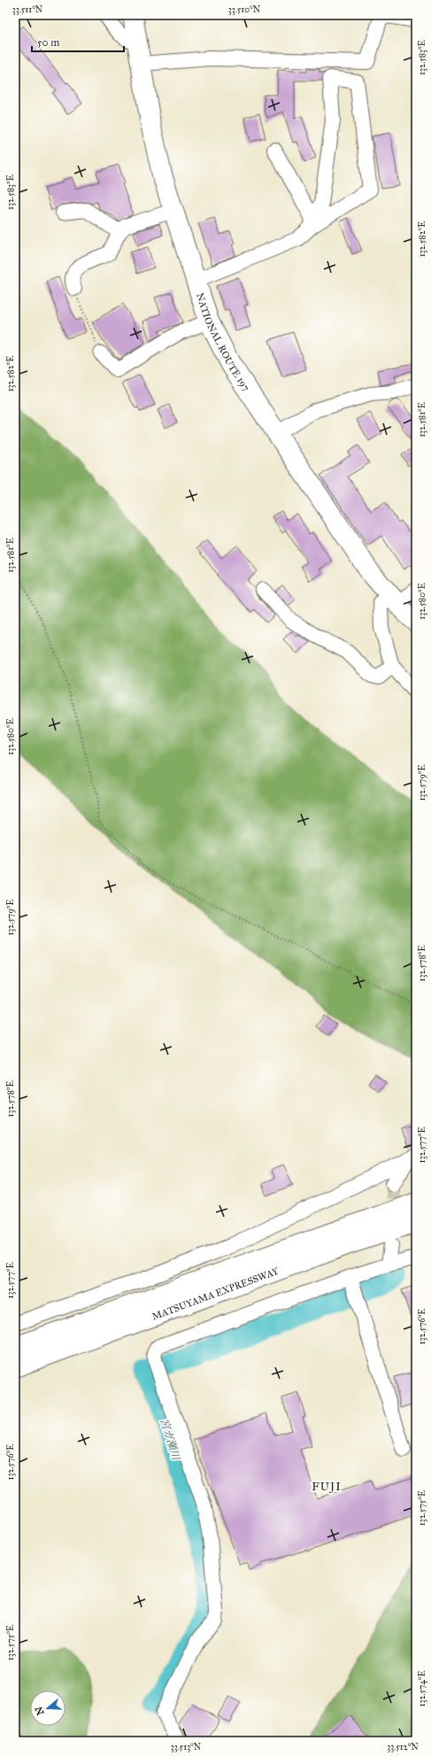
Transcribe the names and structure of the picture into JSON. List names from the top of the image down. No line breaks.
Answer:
{"streets":{"highway":["NATIONAL ROUTE 197","MATSUYAMA EXPRESSWAY"]},"districts":["FUJI"],"water":["宮ガ瀬川"],"scale_bar":"50 m","north":"left","coordinates":["33.511°N","33.510°N","132.583°E","132.582°E","132.581°E","132.580°E","132.579°E","132.578°E","132.577°E","132.576°E","132.575°E","132.574°E","33.513°N","33.512°N"]}
